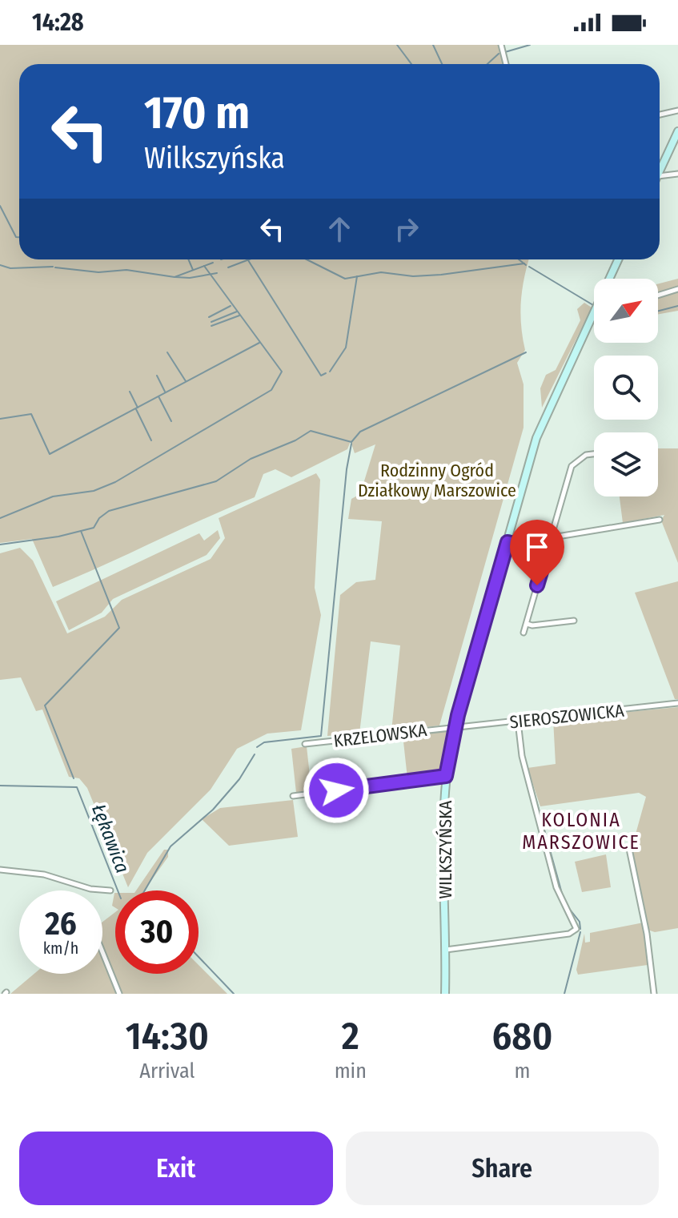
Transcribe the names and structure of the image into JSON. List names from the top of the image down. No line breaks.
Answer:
{"streets":{"street":["SIEROSZOWICKA","KRZELOWSKA","WILKSZYŃSKA"]},"crossings":[["SIEROSZOWICKA","KRZELOWSKA"],["SIEROSZOWICKA","WILKSZYŃSKA"],["KRZELOWSKA","WILKSZYŃSKA"]],"districts":["KOLONIA MARSZOWICE"],"water":["Łękawica"],"parks":["Rodzinny Ogród Działkowy Marszowice"],"north":"top right","page":{"status":"14:28","turn":["170 m","Wilkszyńska"],"speed":"26 km/h","limit":"30","eta":["14:30","Arrival","2","min","680","m"],"buttons":["Exit","Share"]}}
